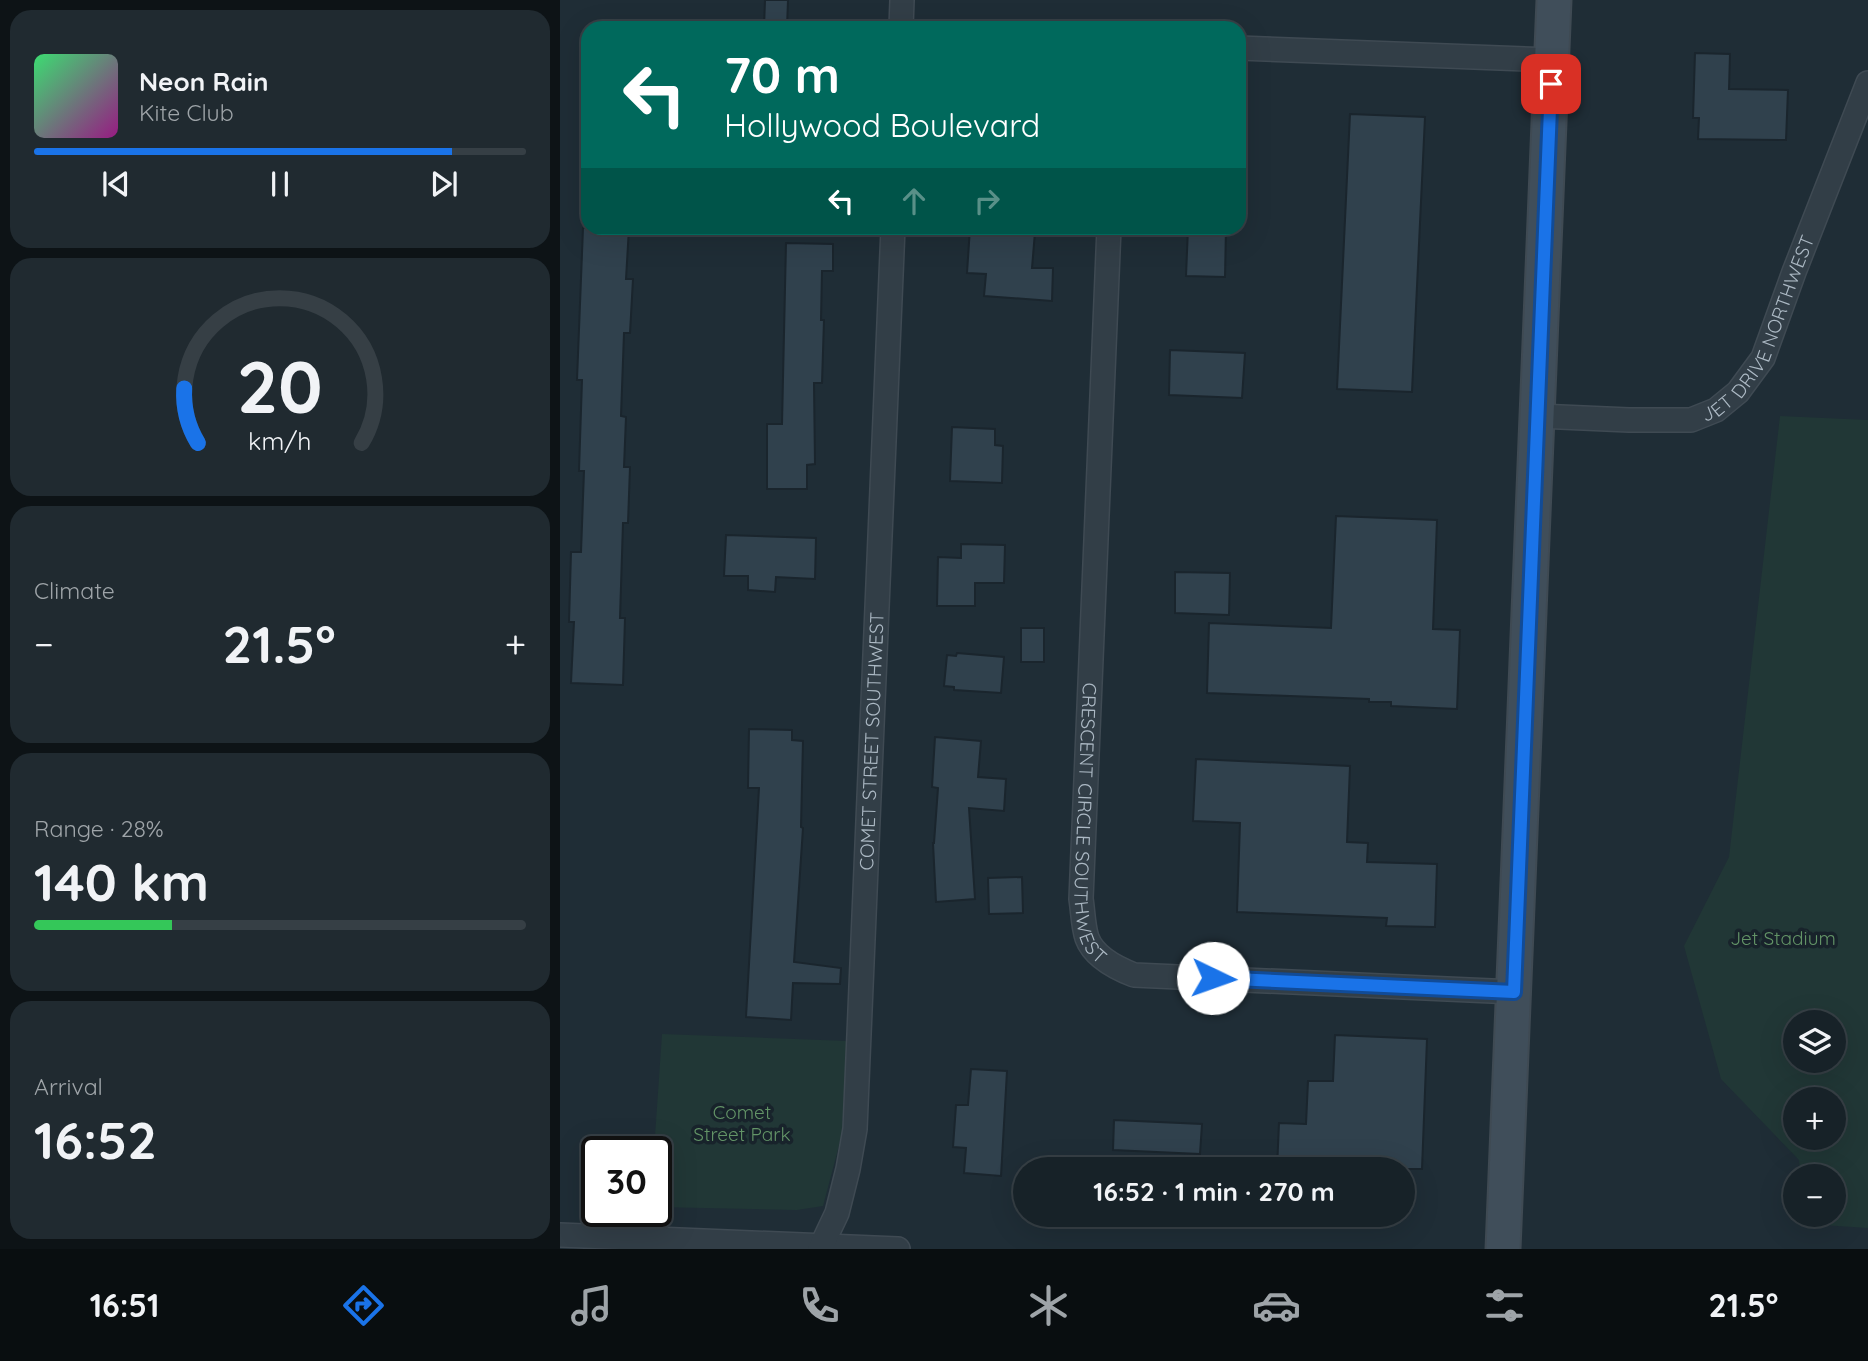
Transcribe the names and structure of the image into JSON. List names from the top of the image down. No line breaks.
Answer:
{"streets":{"street":["JET DRIVE NORTHWEST","COMET STREET SOUTHWEST","CRESCENT CIRCLE SOUTHWEST"]},"parks":["Jet Stadium","Comet Street Park"],"page":{"turn":["70 m","Hollywood Boulevard"],"song":["Neon Rain","Kite Club"],"tile":["Climate",["Range · 28%","140 km"],["Arrival","16:52"]],"heat":["−","21.5°","+"],"map_buttons":["+","−"],"limit":"30","trip":"16:52 · 1 min · 270 m","tabs":["16:51","21.5°"],"gauge":["20","km/h"]}}
